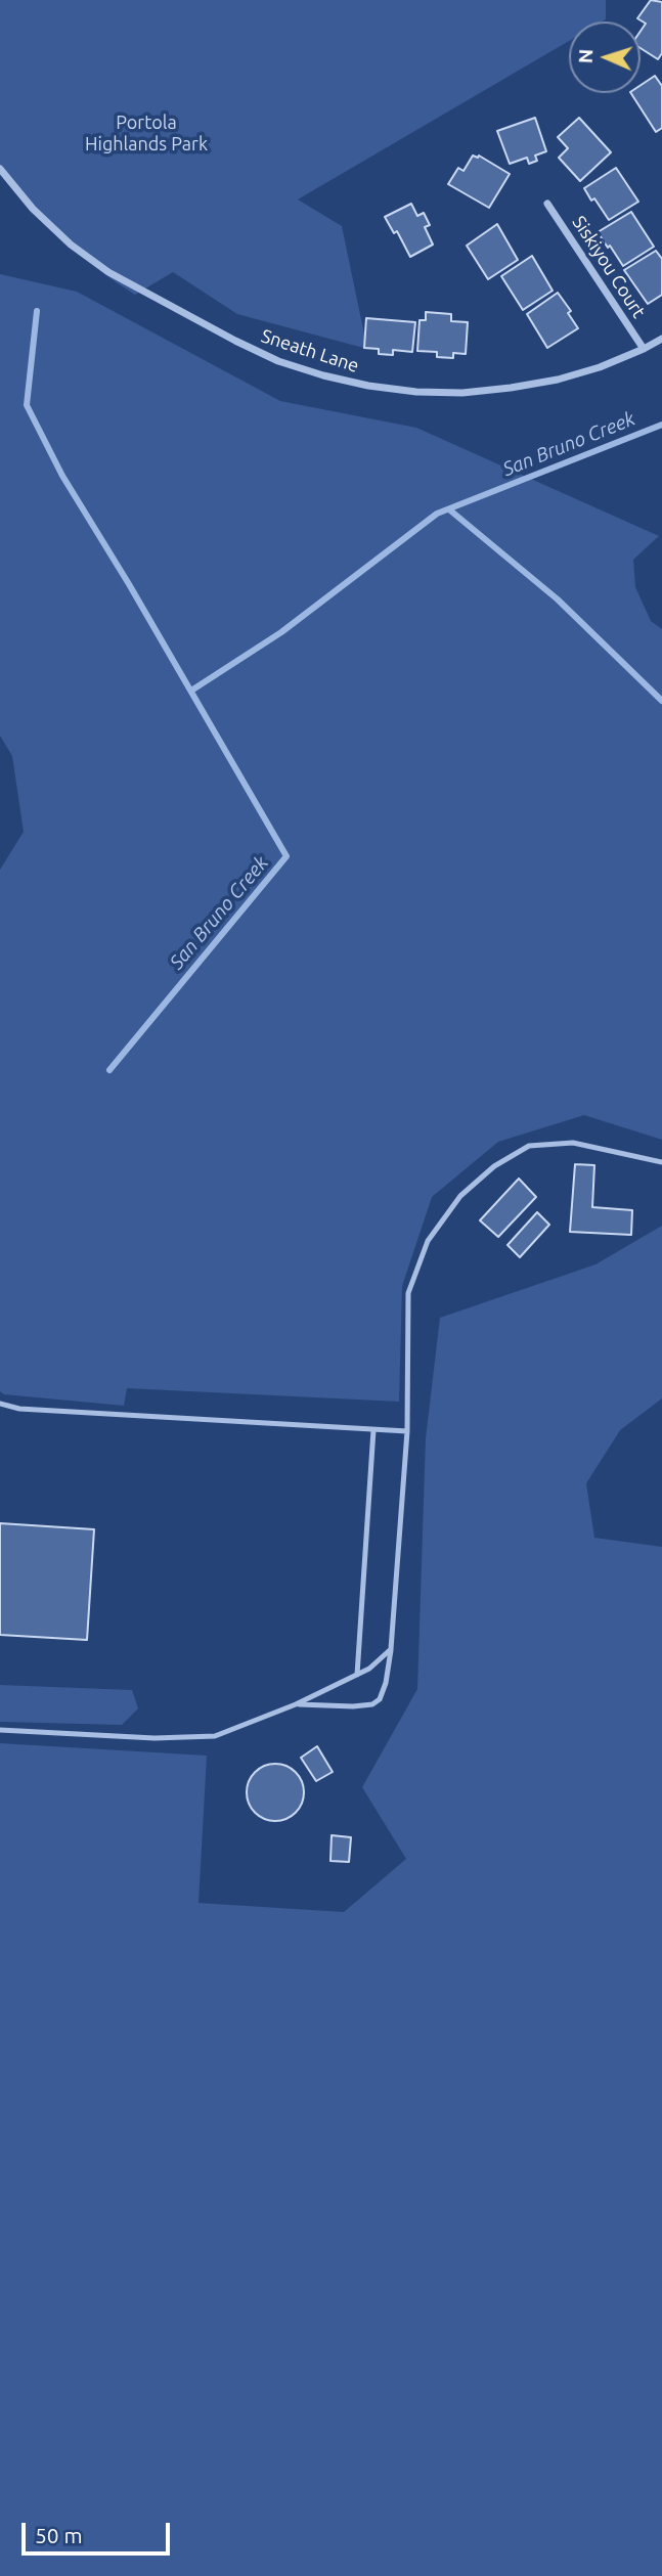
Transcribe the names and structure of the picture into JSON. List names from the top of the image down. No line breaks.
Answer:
{"streets":{"street":["Siskiyou Court","Sneath Lane"]},"crossings":[["Siskiyou Court","Sneath Lane"]],"water":["San Bruno Creek"],"parks":["Portola Highlands Park"],"scale_bar":"50 m","north":"left"}
